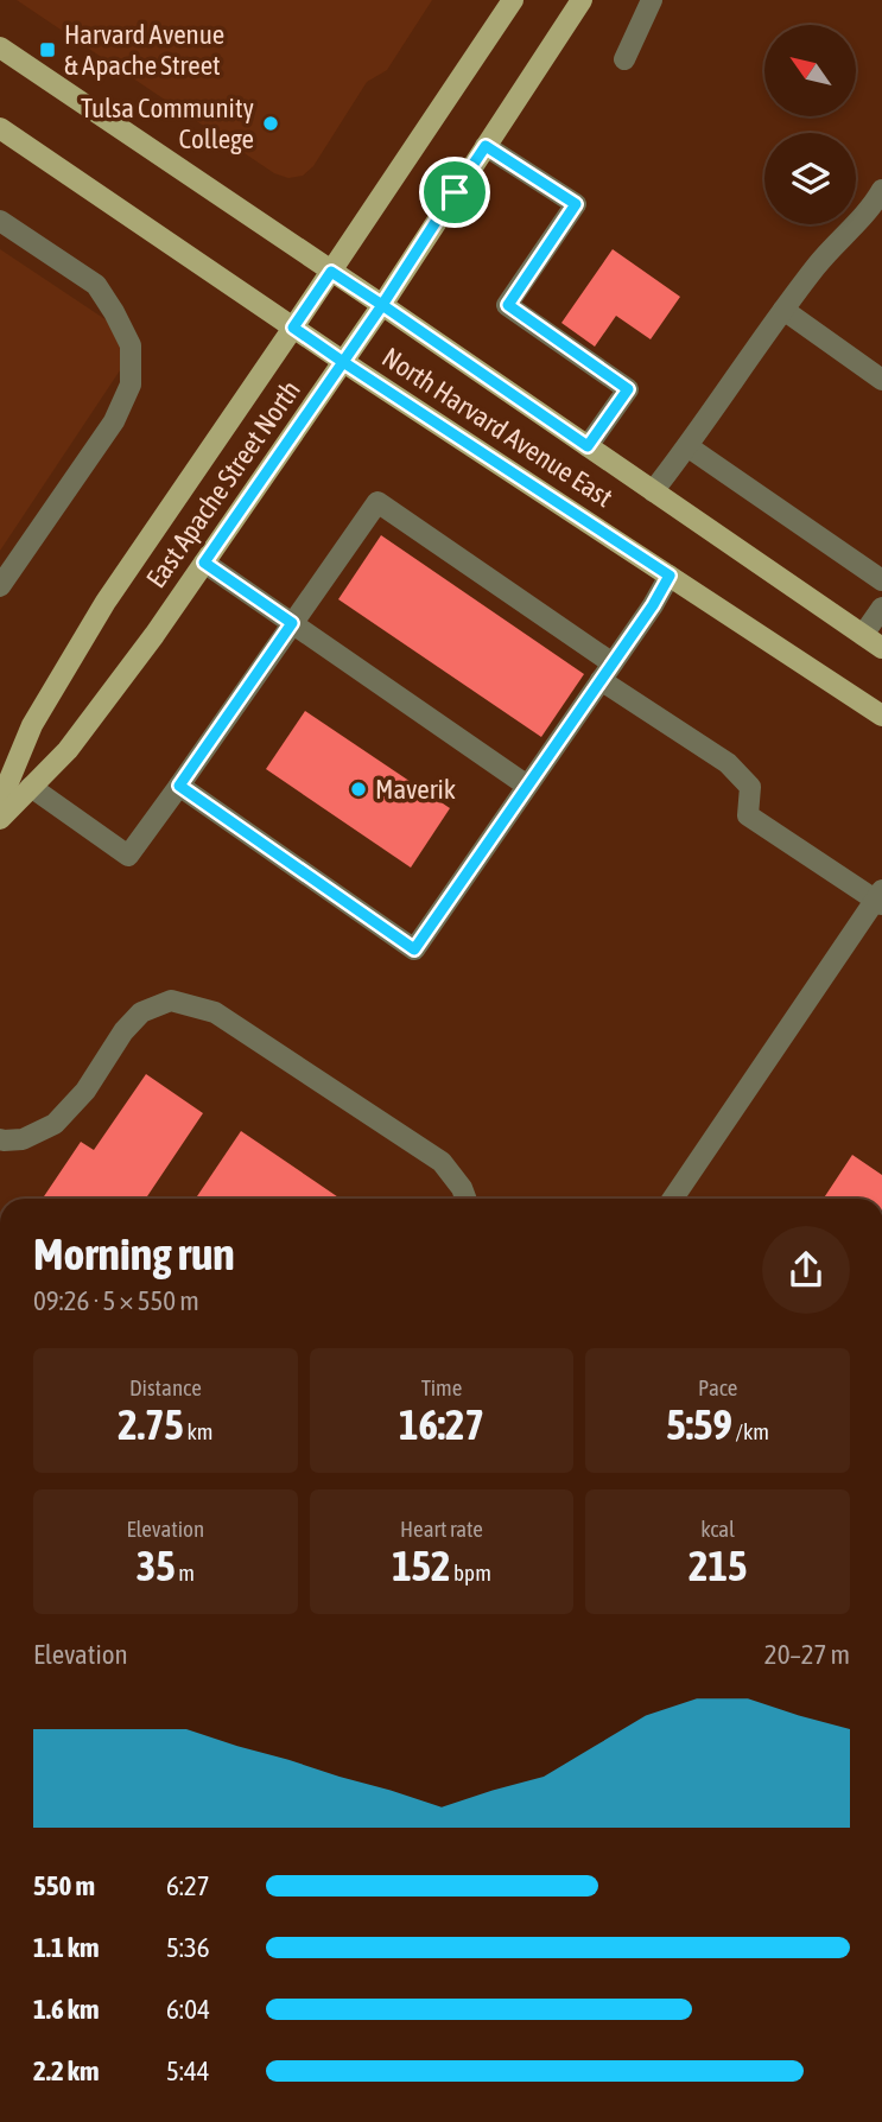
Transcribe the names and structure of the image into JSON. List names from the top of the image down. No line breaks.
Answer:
{"streets":{"main road":["North Harvard Avenue East","East Apache Street North"]},"crossings":[["North Harvard Avenue East","East Apache Street North"]],"places":{"transit":["Harvard Avenue & Apache Street"],"other":["Tulsa Community College","Maverik"]},"north":"top left","page":{"heading":["Morning run","09:26 · 5 × 550 m"],"stats":[["Distance","2.75 km"],["Time","16:27"],["Pace","5:59 /km"],["Elevation","35 m"],["Heart rate","152 bpm"],["kcal","215"]],"chart":["Elevation","20–27 m"],"list":[{"name":"550 m","note":"6:27"},{"name":"1.1 km","note":"5:36"},{"name":"1.6 km","note":"6:04"},{"name":"2.2 km","note":"5:44"}]}}
